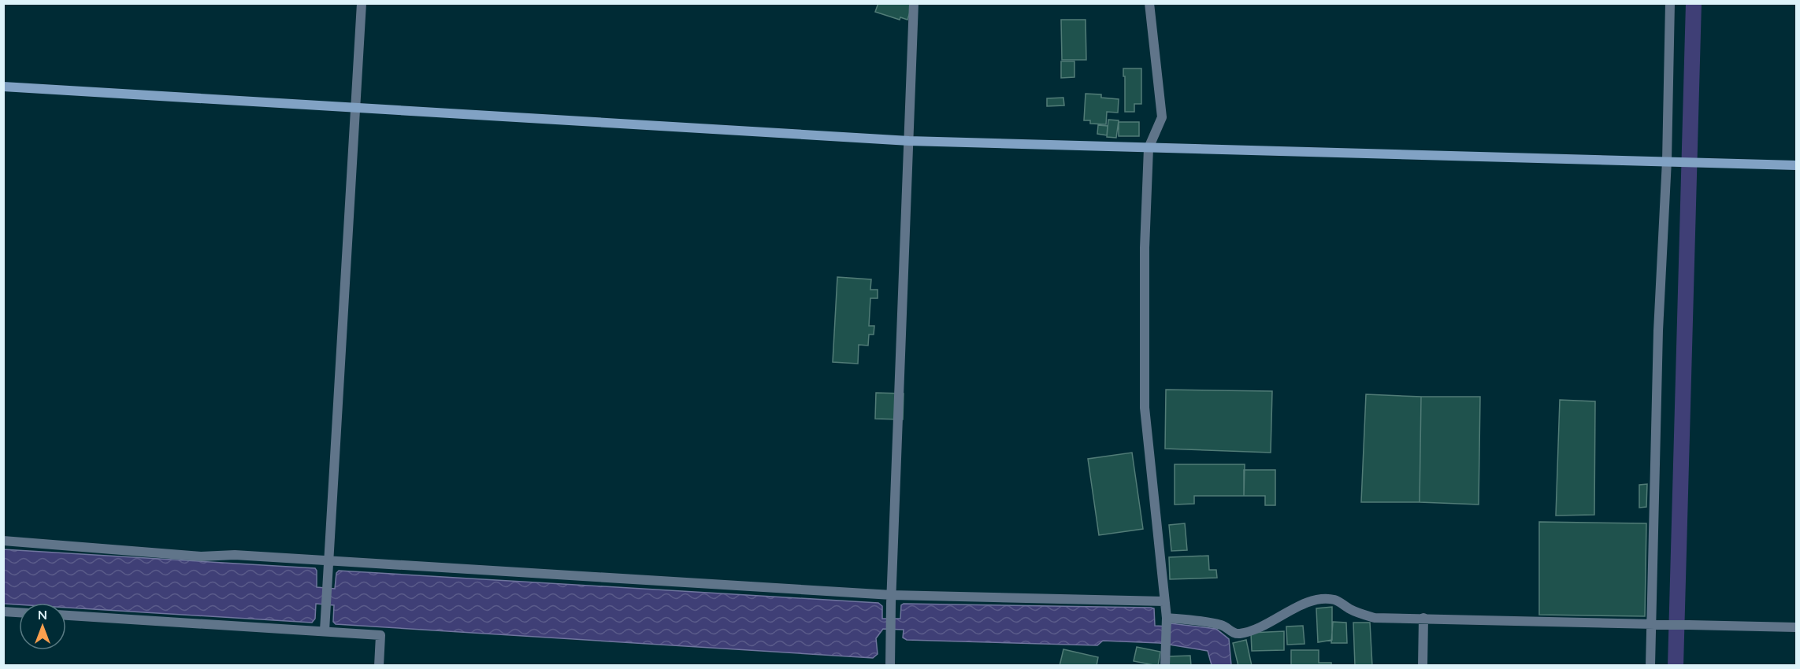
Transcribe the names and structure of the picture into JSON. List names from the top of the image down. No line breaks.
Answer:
{"north":"top"}
